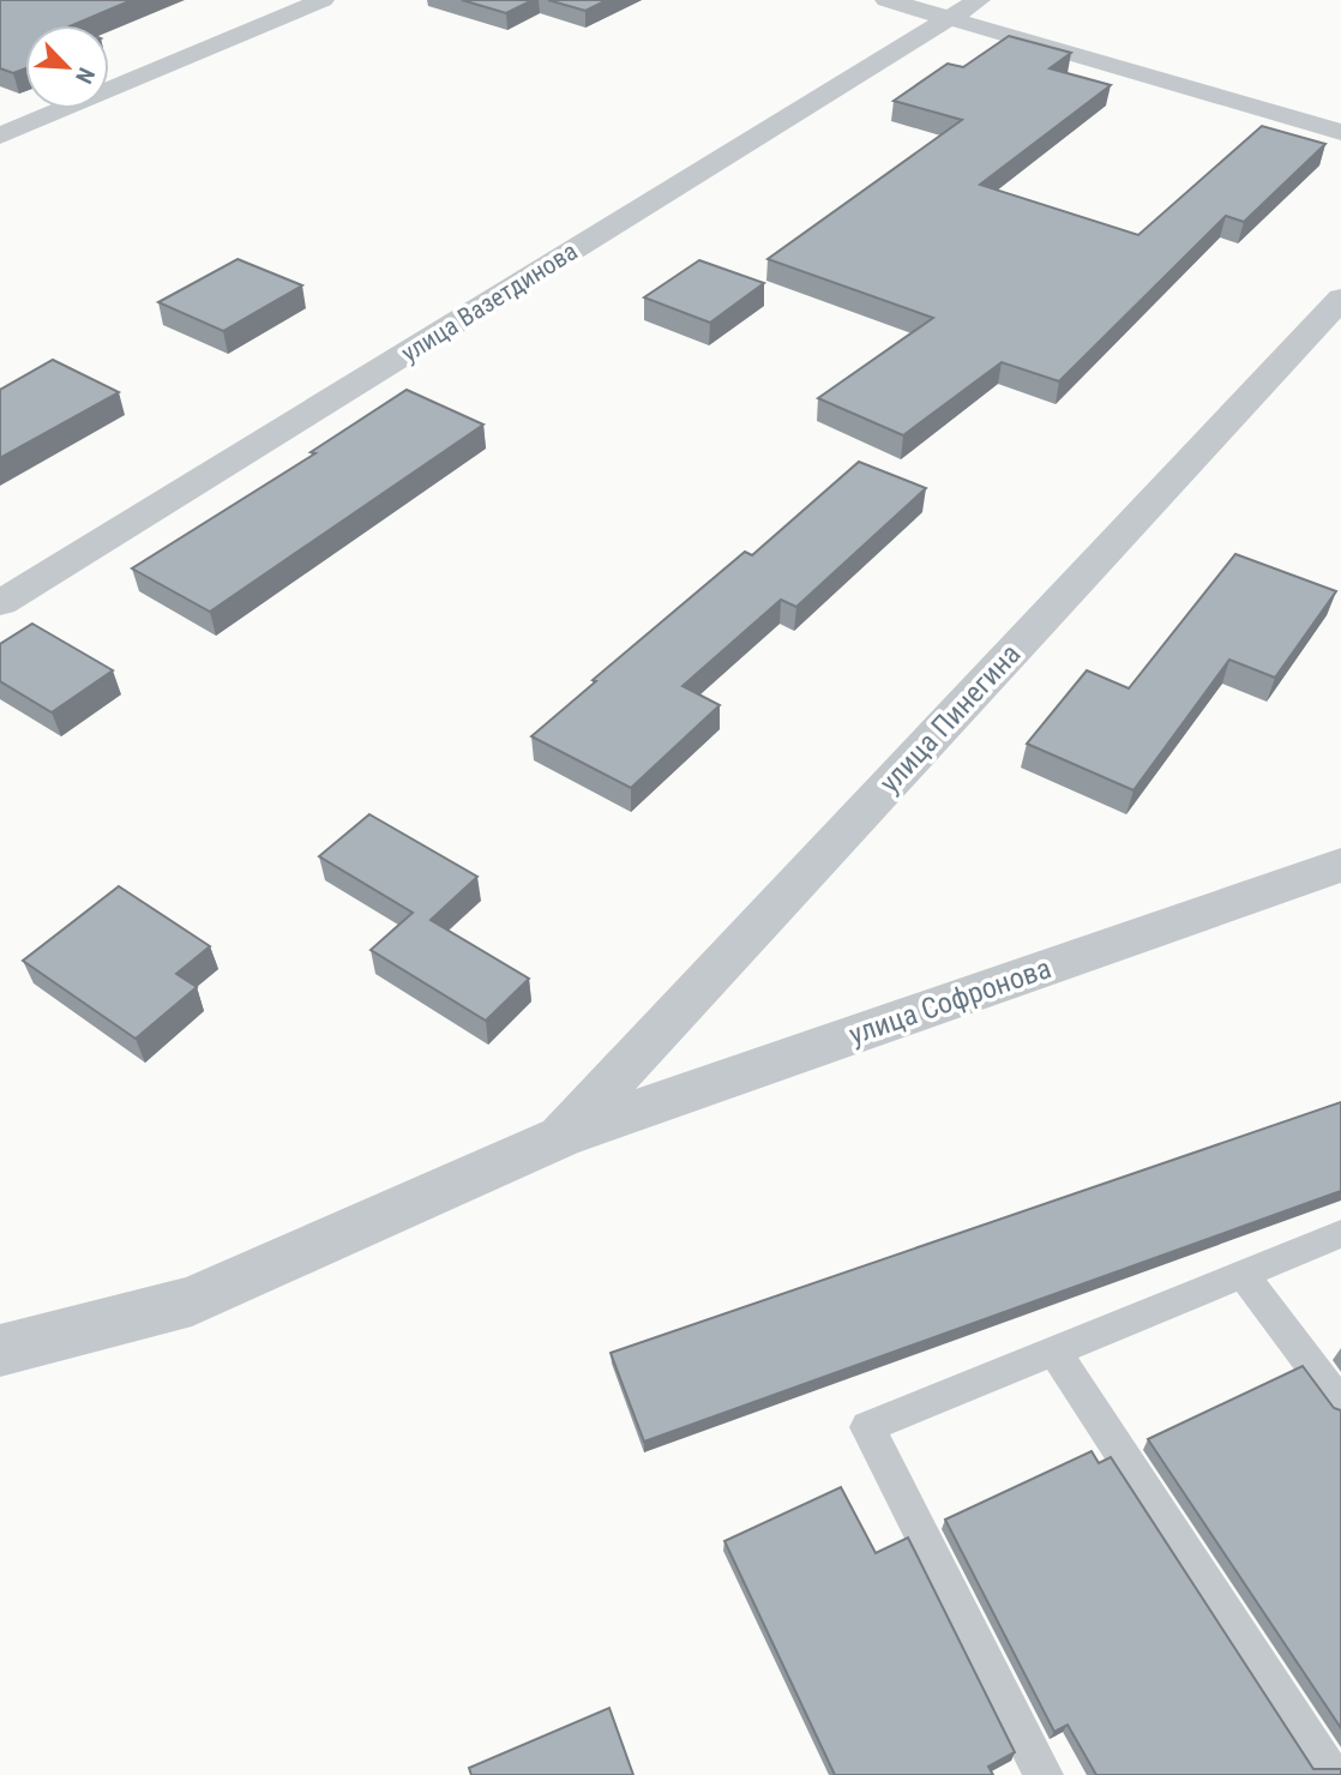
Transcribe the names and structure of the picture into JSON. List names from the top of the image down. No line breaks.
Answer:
{"streets":{"street":["улица Вазетдинова","улица Пинегина","улица Софронова"]},"crossings":[["улица Пинегина","улица Софронова"]],"north":"bottom right"}
